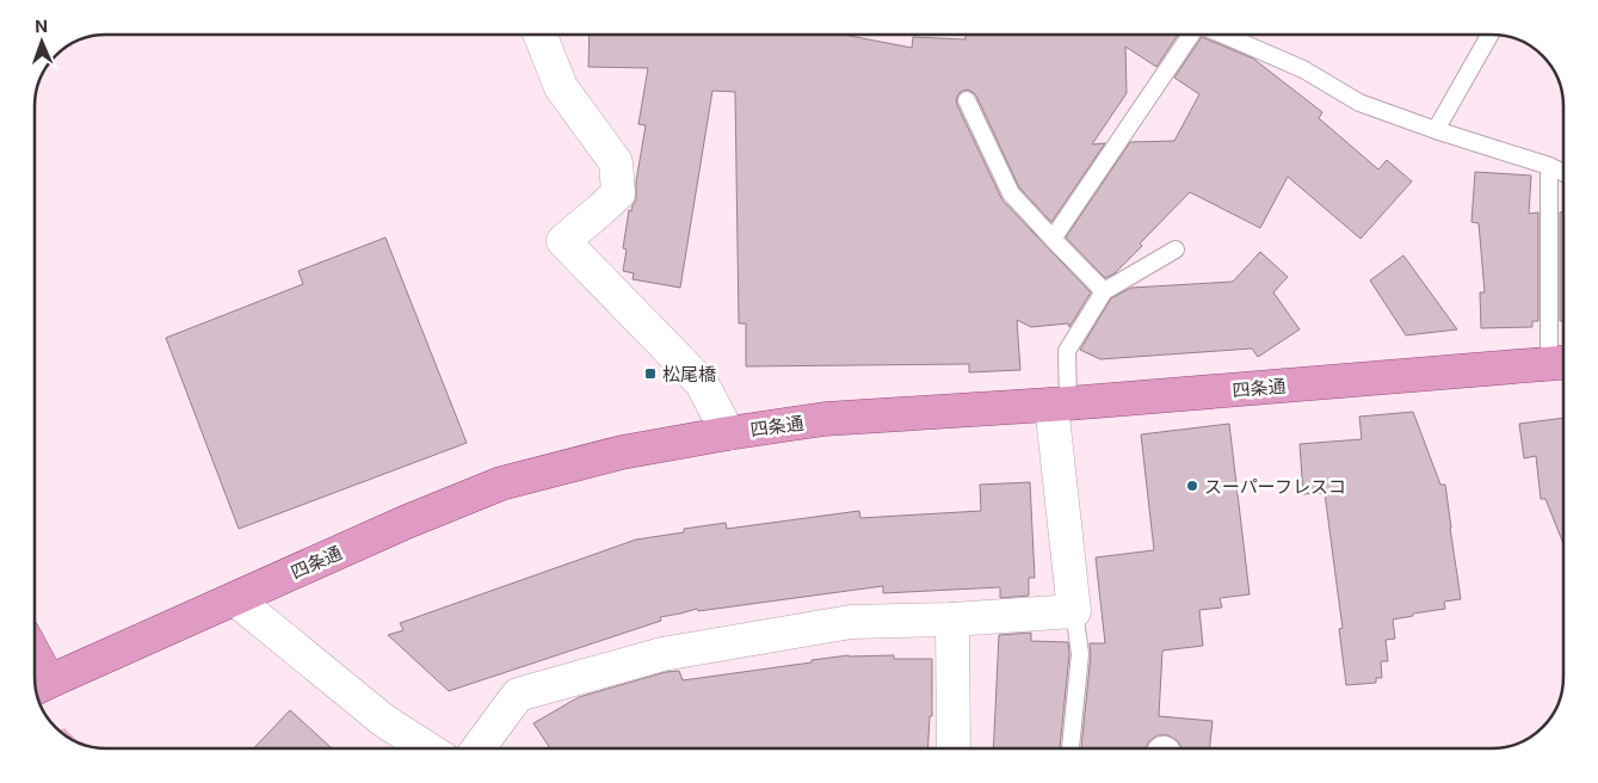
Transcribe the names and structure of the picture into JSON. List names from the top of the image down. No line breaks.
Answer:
{"streets":{"main road":["四条通"]},"places":{"transit":["松尾橋"],"other":["スーパーフレスコ"]},"north":"top"}
